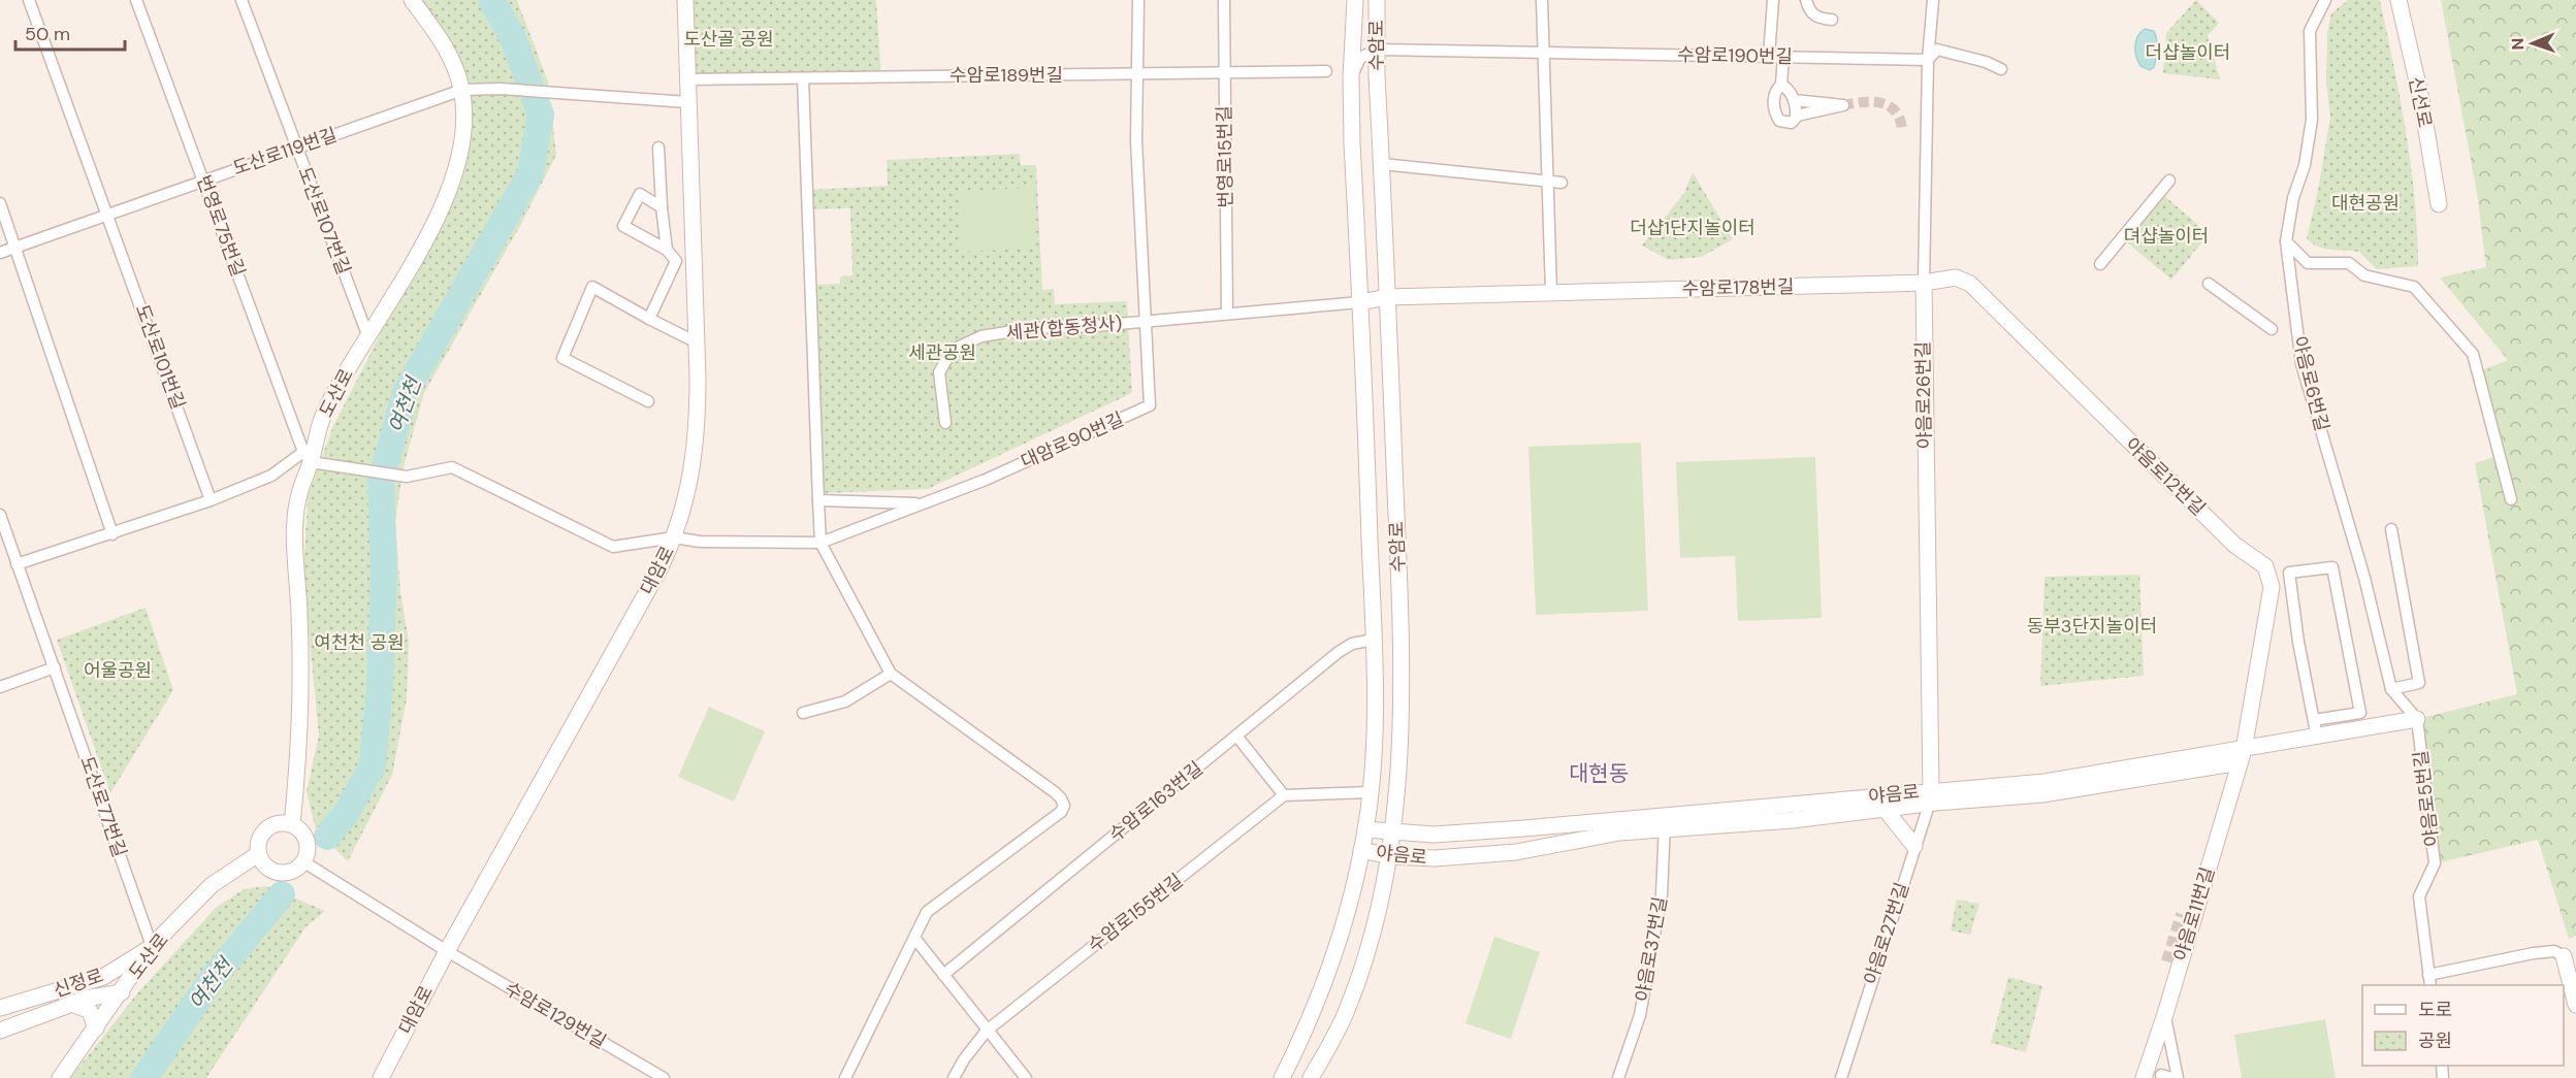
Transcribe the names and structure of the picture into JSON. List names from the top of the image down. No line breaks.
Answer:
{"streets":{"street":["수암로","수암로190번길","수암로189번길","신선로","도산로119번길","번영로15번길","도산로107번길","번영로75번길","수암로178번길","세관(합동청사)","도산로101번길","야음로6번길","도산로","야음로26번길","대암로90번길","야음로12번길","대암로","야음로","야음로5번길","수암로163번길","도산로77번길","수암로155번길","야음로11번길","야음로27번길","야음로37번길","신정로","수암로129번길"]},"crossings":[["수암로","수암로190번길"],["수암로","수암로178번길"],["수암로","야음로"],["수암로","수암로163번길"],["수암로190번길","야음로26번길"],["수암로189번길","번영로15번길"],["수암로189번길","대암로90번길"],["수암로189번길","대암로"],["도산로119번길","도산로107번길"],["도산로119번길","번영로75번길"],["도산로119번길","도산로101번길"],["도산로119번길","도산로"],["도산로119번길","대암로"],["도산로107번길","도산로"],["번영로75번길","도산로"],["번영로75번길","대암로90번길"],["수암로178번길","야음로26번길"],["수암로178번길","야음로12번길"],["세관(합동청사)","대암로90번길"],["야음로6번길","야음로"],["야음로6번길","야음로5번길"],["도산로","대암로90번길"],["도산로","도산로77번길"],["도산로","신정로"],["도산로","수암로129번길"],["야음로26번길","야음로12번길"],["야음로26번길","야음로"],["야음로26번길","야음로27번길"],["대암로90번길","대암로"],["야음로12번길","야음로"],["야음로12번길","야음로11번길"],["대암로","수암로129번길"],["야음로","야음로5번길"],["야음로","야음로11번길"],["야음로","야음로27번길"],["야음로","야음로37번길"],["도산로77번길","신정로"]],"districts":["대현동"],"water":["여천천"],"parks":["도산골 공원","더샵놀이터","대현공원","더샵1단지놀이터","뎌샵놀이터","세관공원","동부3단지놀이터","여천천 공원","어울공원"],"legend":["도로","공원"],"scale_bar":"50 m","north":"left"}
